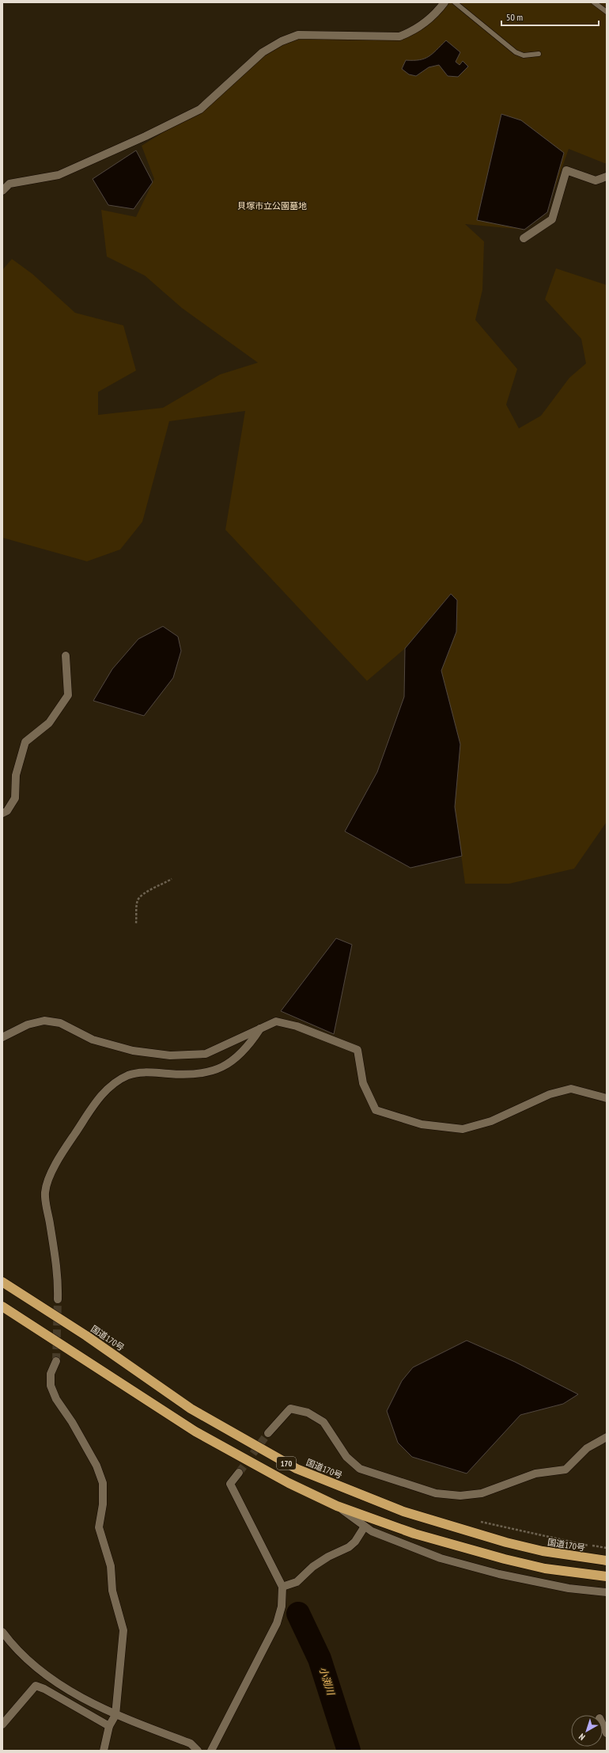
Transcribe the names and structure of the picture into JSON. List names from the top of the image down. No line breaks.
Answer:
{"streets":{"highway":["国道170号","170"]},"water":["小渕川"],"parks":["貝塚市立公園墓地"],"scale_bar":"50 m","north":"bottom left"}
